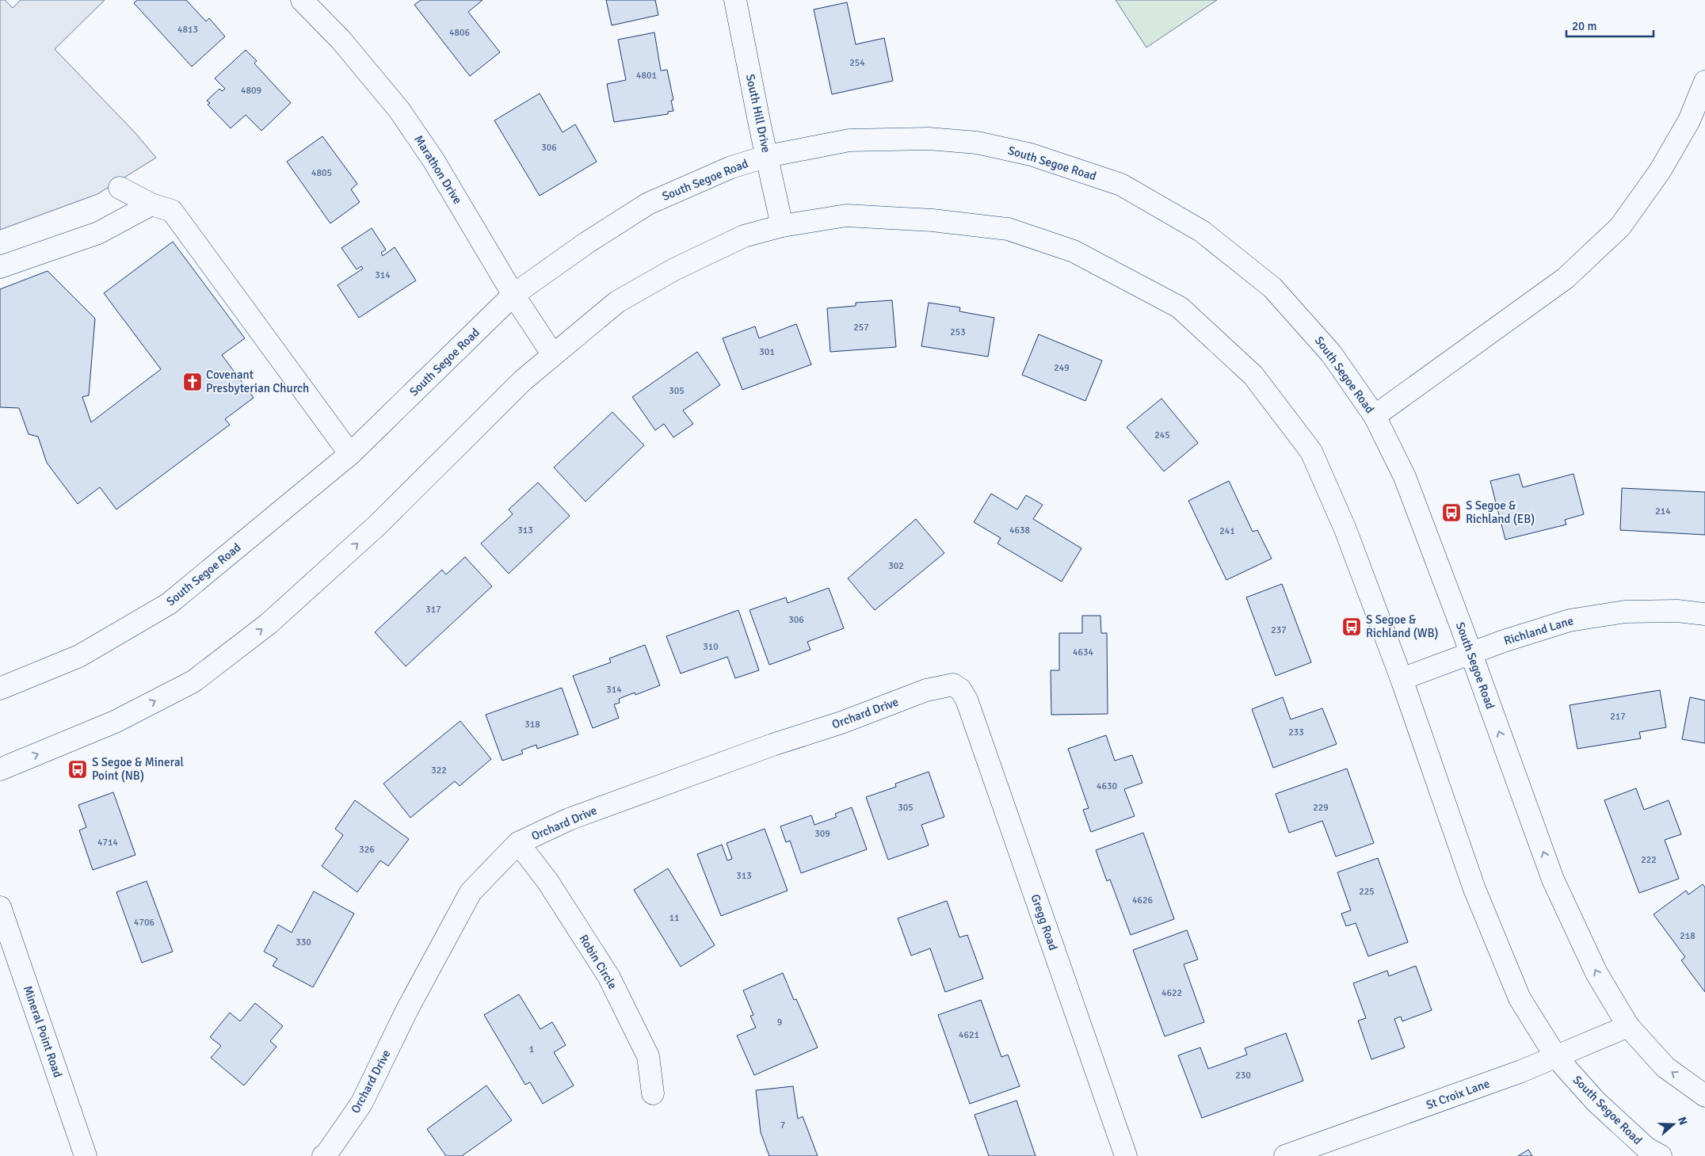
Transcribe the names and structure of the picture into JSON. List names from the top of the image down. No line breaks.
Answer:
{"streets":{"street":["South Hill Drive","South Segoe Road","Marathon Drive","Richland Lane","Orchard Drive","Gregg Road","Robin Circle","Mineral Point Road","St Croix Lane"]},"crossings":[["South Hill Drive","South Segoe Road"],["South Segoe Road","Marathon Drive"],["South Segoe Road","Richland Lane"],["South Segoe Road","St Croix Lane"],["Orchard Drive","Gregg Road"],["Orchard Drive","Robin Circle"]],"places":{"church":["Covenant Presbyterian Church"],"bus stop":["S Segoe & Richland (EB)","S Segoe & Richland (WB)","S Segoe & Mineral Point (NB)"]},"house_numbers":["4813","4806","254","4801","4809","306","4805","314","257","253","301","249","305","245","214","313","4638","241","302","317","306","237","310","4634","314","217","318","233","322","4630","305","229","309","4714","326","222","313","225","4626","11","4706","218","330","4622","9","4621","1","230","7"],"scale_bar":"20 m","north":"right"}
